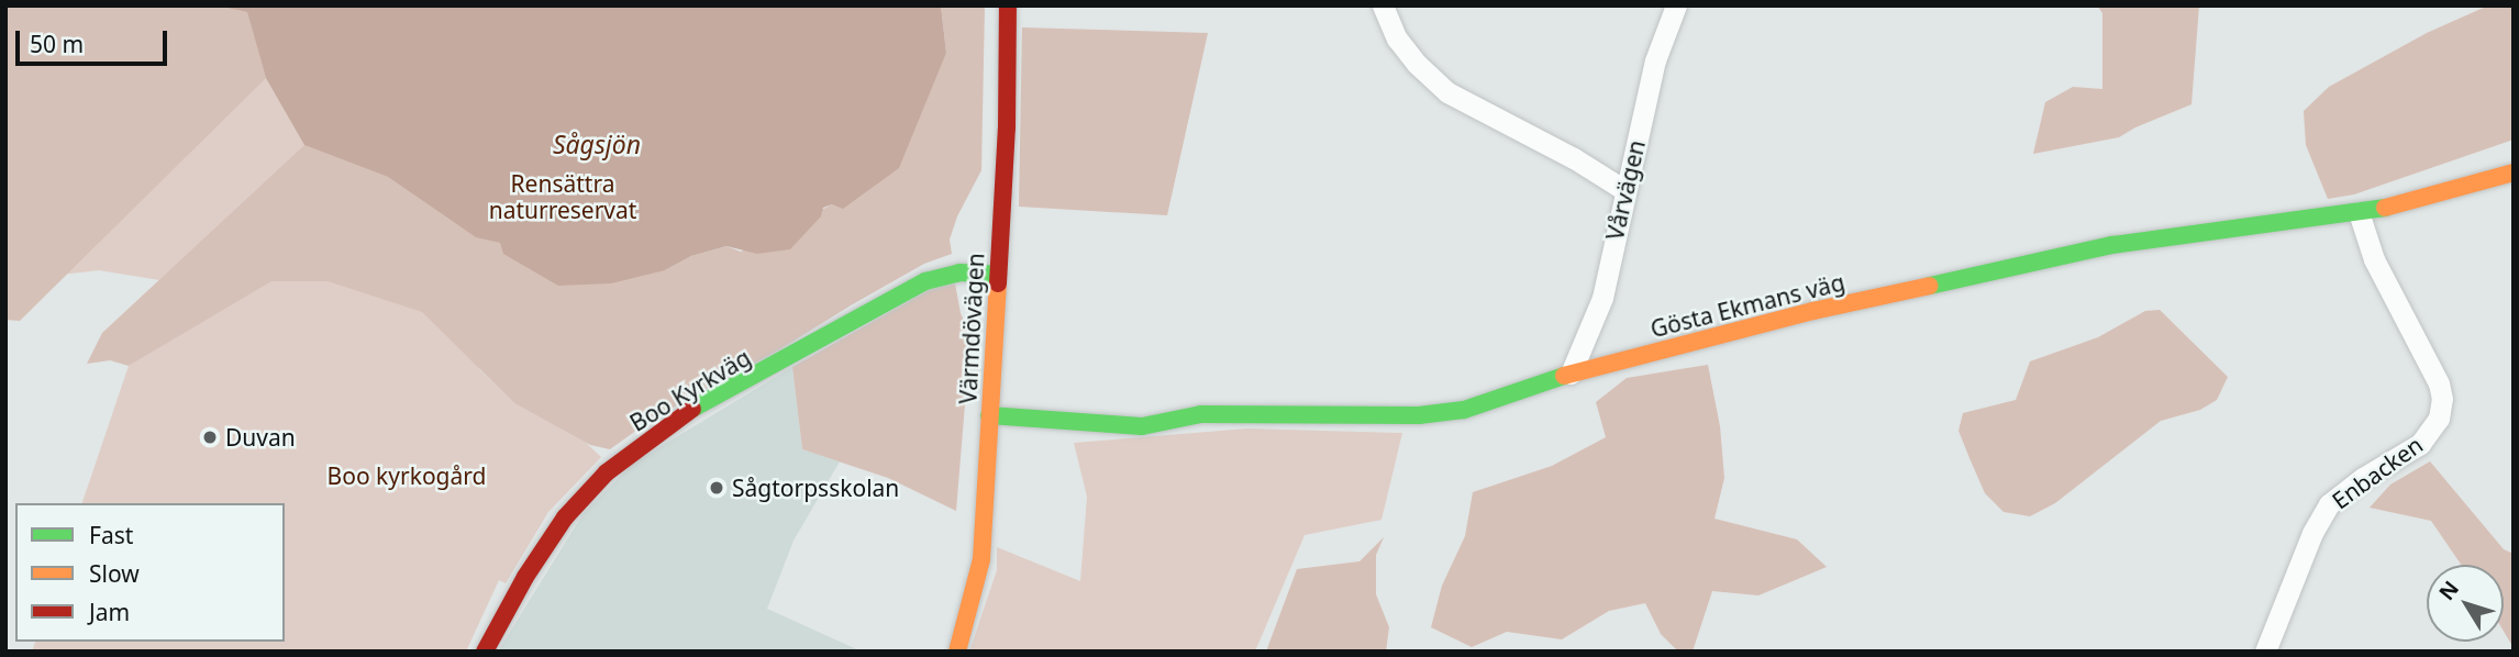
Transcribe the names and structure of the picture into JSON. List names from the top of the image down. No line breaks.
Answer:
{"streets":{"street":["Vårvägen","Gösta Ekmans väg","Värmdövägen","Boo Kyrkväg","Enbacken"]},"crossings":[["Vårvägen","Gösta Ekmans väg"],["Gösta Ekmans väg","Värmdövägen"],["Gösta Ekmans väg","Enbacken"],["Värmdövägen","Boo Kyrkväg"]],"water":["Sågsjön"],"parks":["Rensättra naturreservat","Boo kyrkogård"],"places":["Duvan","Sågtorpsskolan"],"legend":["Fast","Slow","Jam"],"scale_bar":"50 m","north":"top left"}
